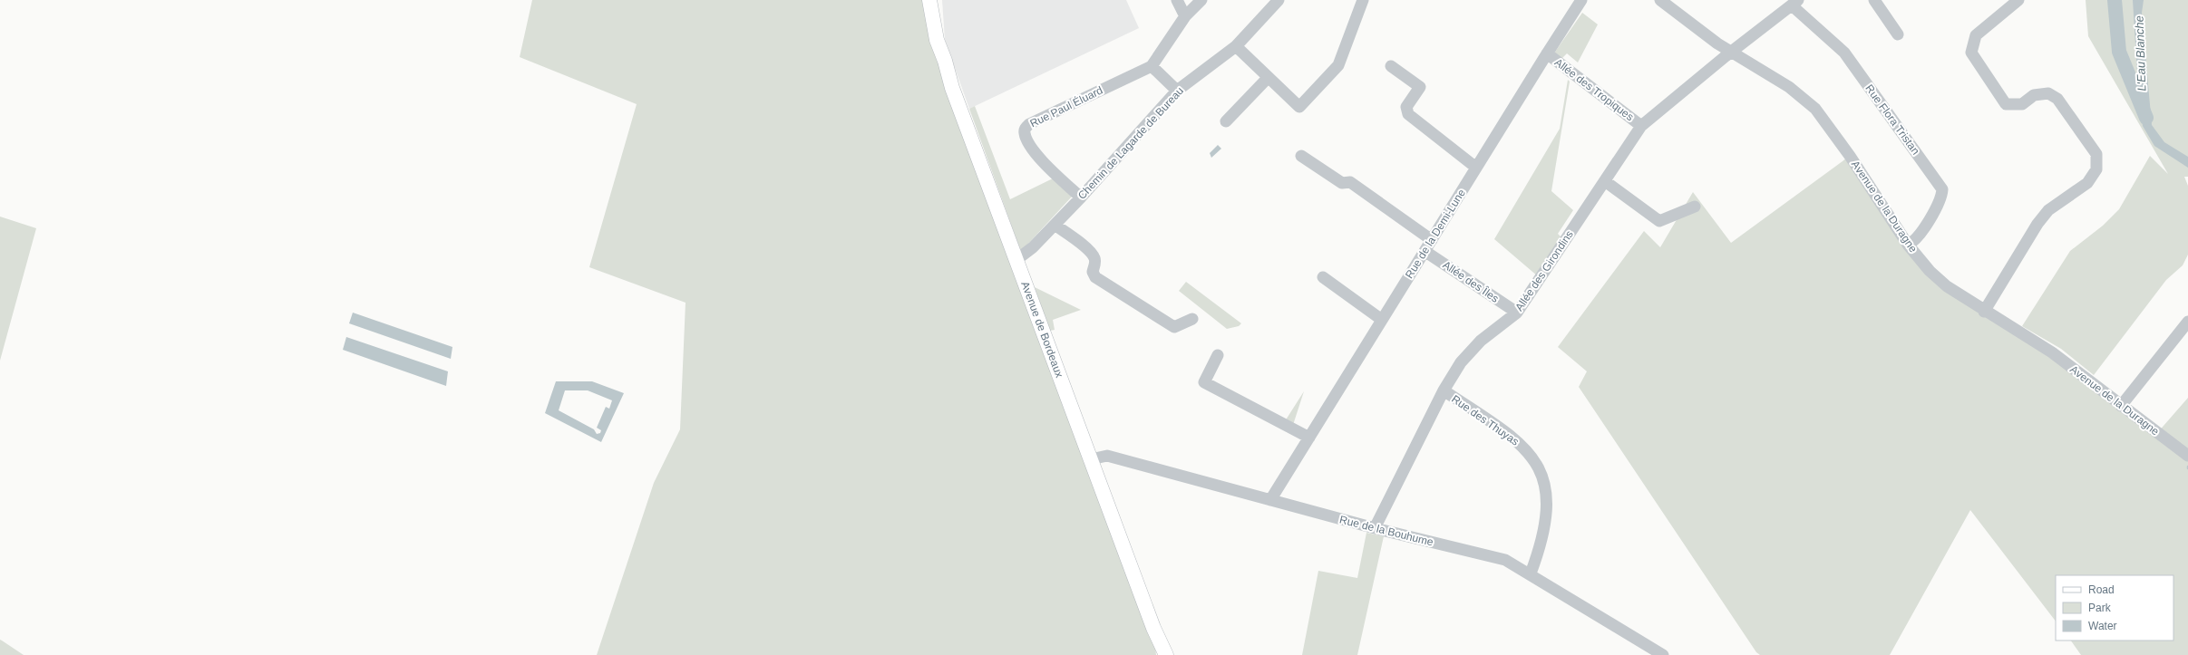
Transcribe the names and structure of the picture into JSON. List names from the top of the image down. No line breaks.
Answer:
{"streets":{"main road":["Avenue de Bordeaux"],"street":["Allée des Tropiques","Rue Paul Éluard","Rue Flora Tristan","Chemin de Lagarde de Bureau","Avenue de la Duragne","Rue de la Demi-Lune","Allée des Girondins","Allée des Îles","Rue des Thuyas","Rue de la Bouhume"]},"crossings":[["Allée des Tropiques","Rue de la Demi-Lune"],["Allée des Tropiques","Allée des Girondins"],["Rue Paul Éluard","Chemin de Lagarde de Bureau"],["Rue Flora Tristan","Avenue de la Duragne"],["Rue Flora Tristan","Allée des Girondins"],["Chemin de Lagarde de Bureau","Avenue de Bordeaux"],["Avenue de la Duragne","Allée des Girondins"],["Rue de la Demi-Lune","Allée des Îles"],["Rue de la Demi-Lune","Rue de la Bouhume"],["Allée des Girondins","Allée des Îles"],["Allée des Girondins","Rue des Thuyas"],["Allée des Girondins","Rue de la Bouhume"],["Avenue de Bordeaux","Rue de la Bouhume"],["Rue des Thuyas","Rue de la Bouhume"]],"water":["L'Eau Blanche"],"legend":["Road","Park","Water"]}
